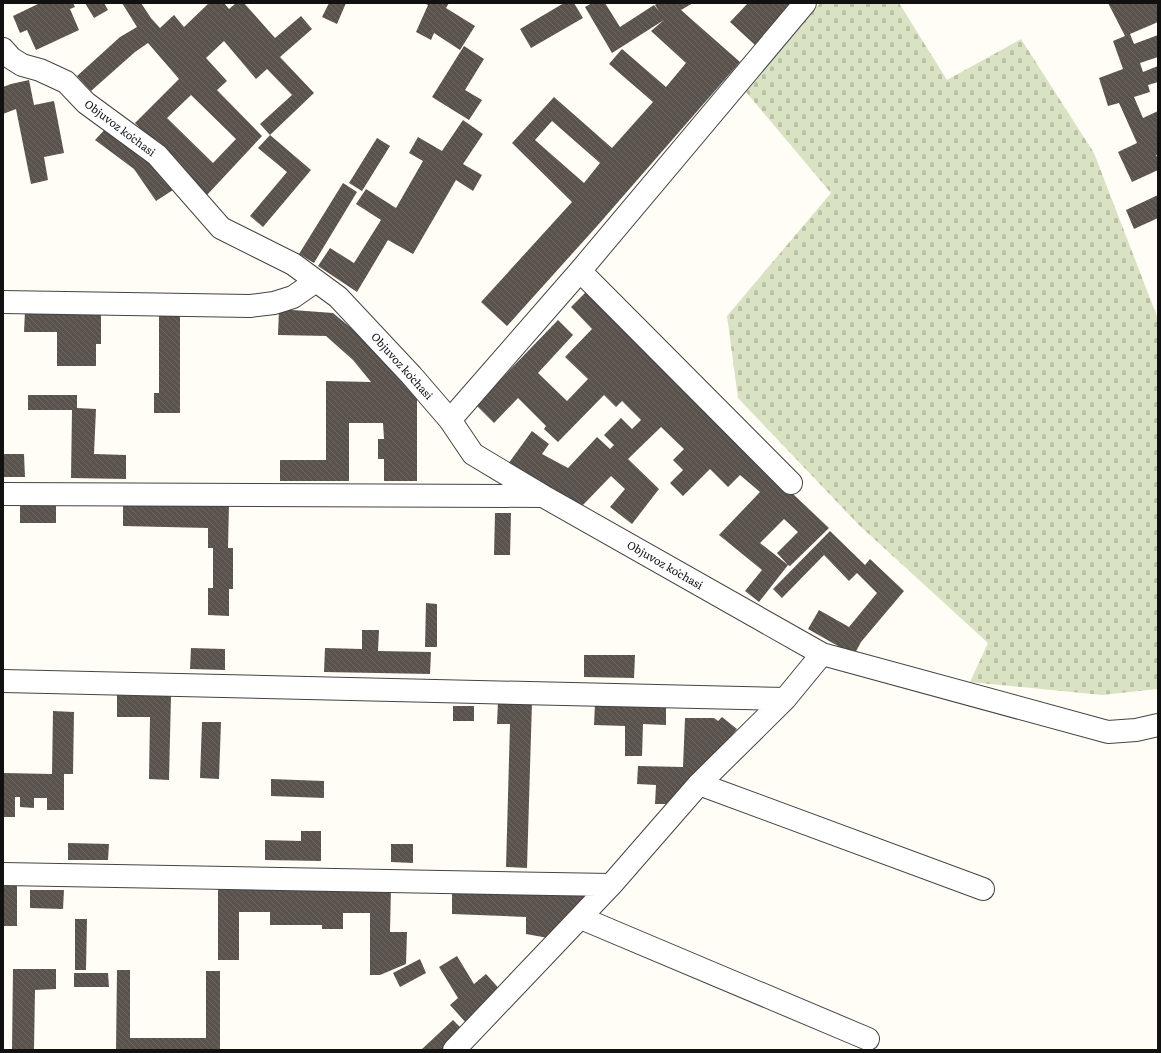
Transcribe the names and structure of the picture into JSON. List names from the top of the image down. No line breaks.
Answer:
{"streets":{"street":["Objuvoz koʻchasi"]}}
